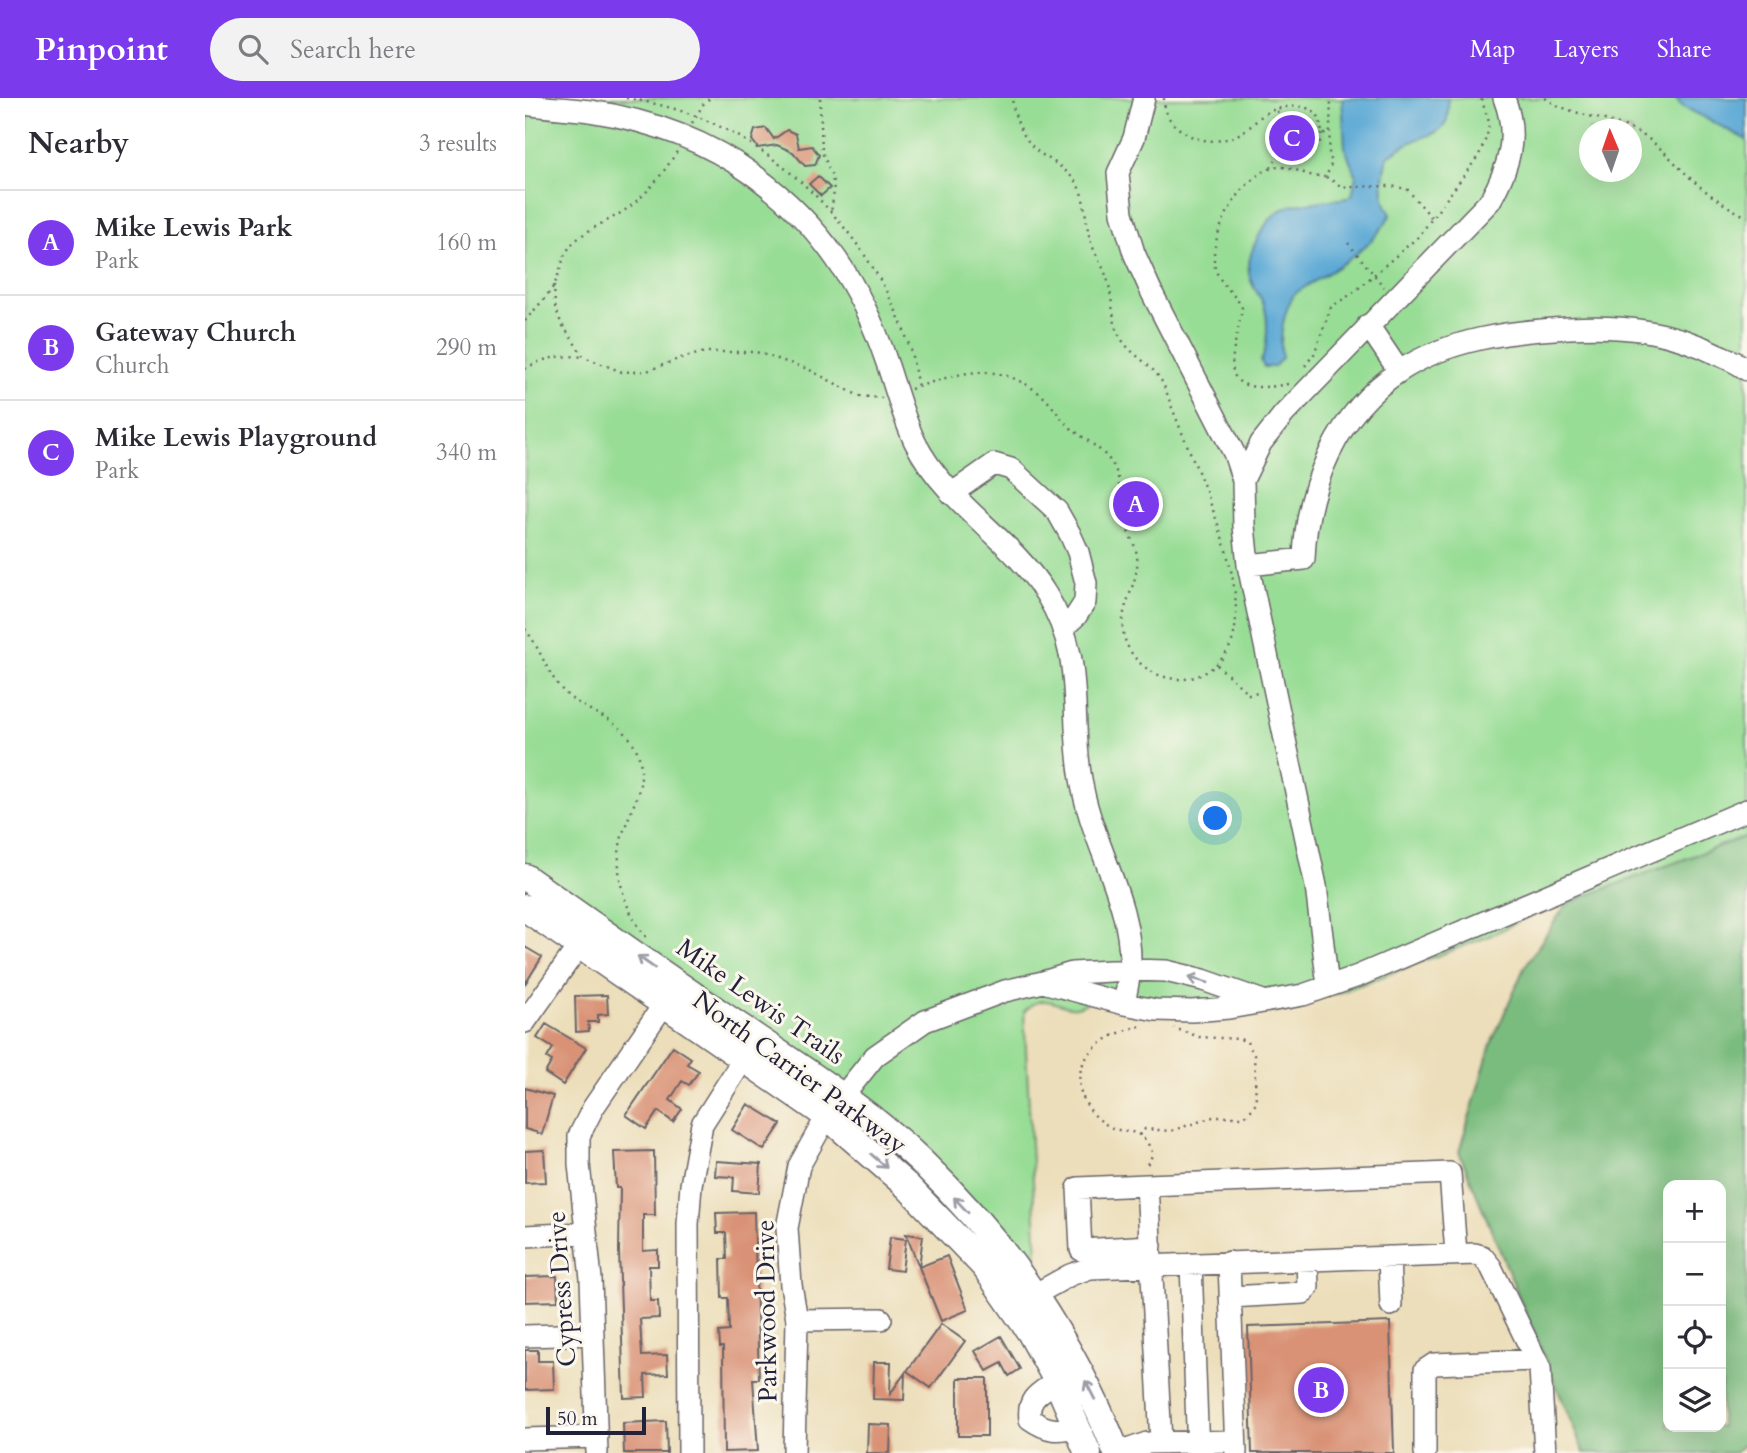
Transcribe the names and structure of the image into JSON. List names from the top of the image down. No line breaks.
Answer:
{"streets":{"main road":["North Carrier Parkway"],"street":["Cypress Drive","Parkwood Drive"],"path":["Mike Lewis Trails"]},"crossings":[["North Carrier Parkway","Cypress Drive"],["North Carrier Parkway","Parkwood Drive"]],"scale_bar":"50 m","north":"top","page":{"header":"Pinpoint","search":"Search here","nav":["Map","Layers","Share"],"heading":["Nearby","3 results"],"pins":["C","A","B"],"list":[{"mark":"A","name":"Mike Lewis Park","note":"Park","value":"160 m"},{"mark":"B","name":"Gateway Church","note":"Church","value":"290 m"},{"mark":"C","name":"Mike Lewis Playground","note":"Park","value":"340 m"}],"map_buttons":["+","−"],"scale":"50 m"}}
